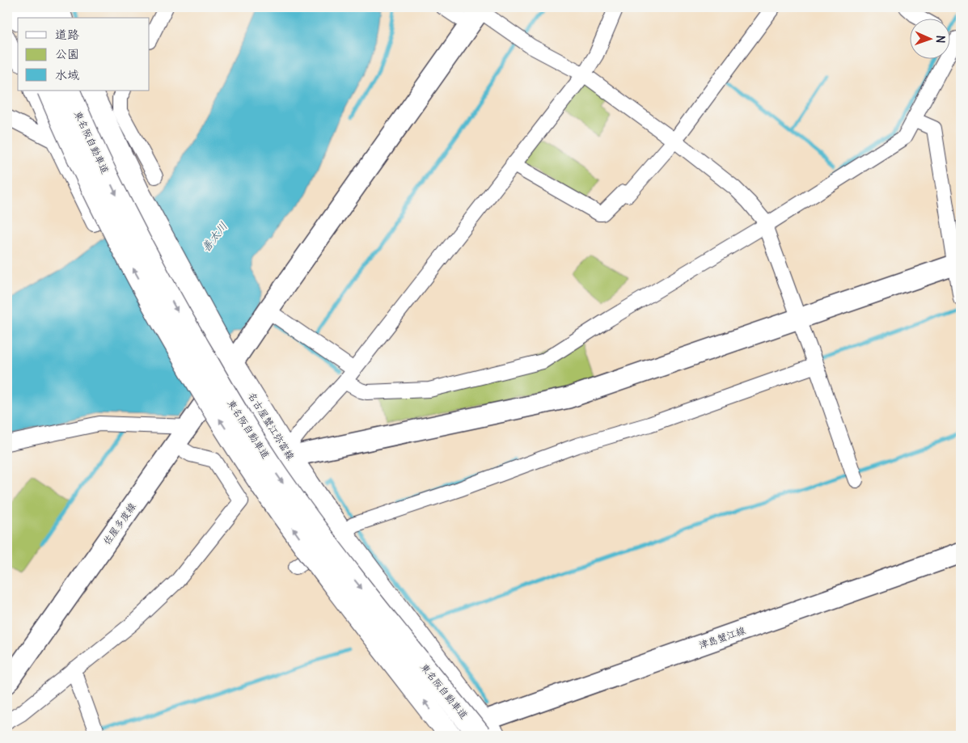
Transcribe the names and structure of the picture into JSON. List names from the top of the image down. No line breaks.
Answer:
{"streets":{"main road":["東名阪自動車道","名古屋蟹江弥富線"],"street":["佐屋多度線","津島蟹江線"]},"crossings":[["東名阪自動車道","名古屋蟹江弥富線"],["東名阪自動車道","津島蟹江線"],["名古屋蟹江弥富線","佐屋多度線"],["名古屋蟹江弥富線","津島蟹江線"]],"water":["善太川"],"legend":["道路","公園","水域"],"north":"right"}
